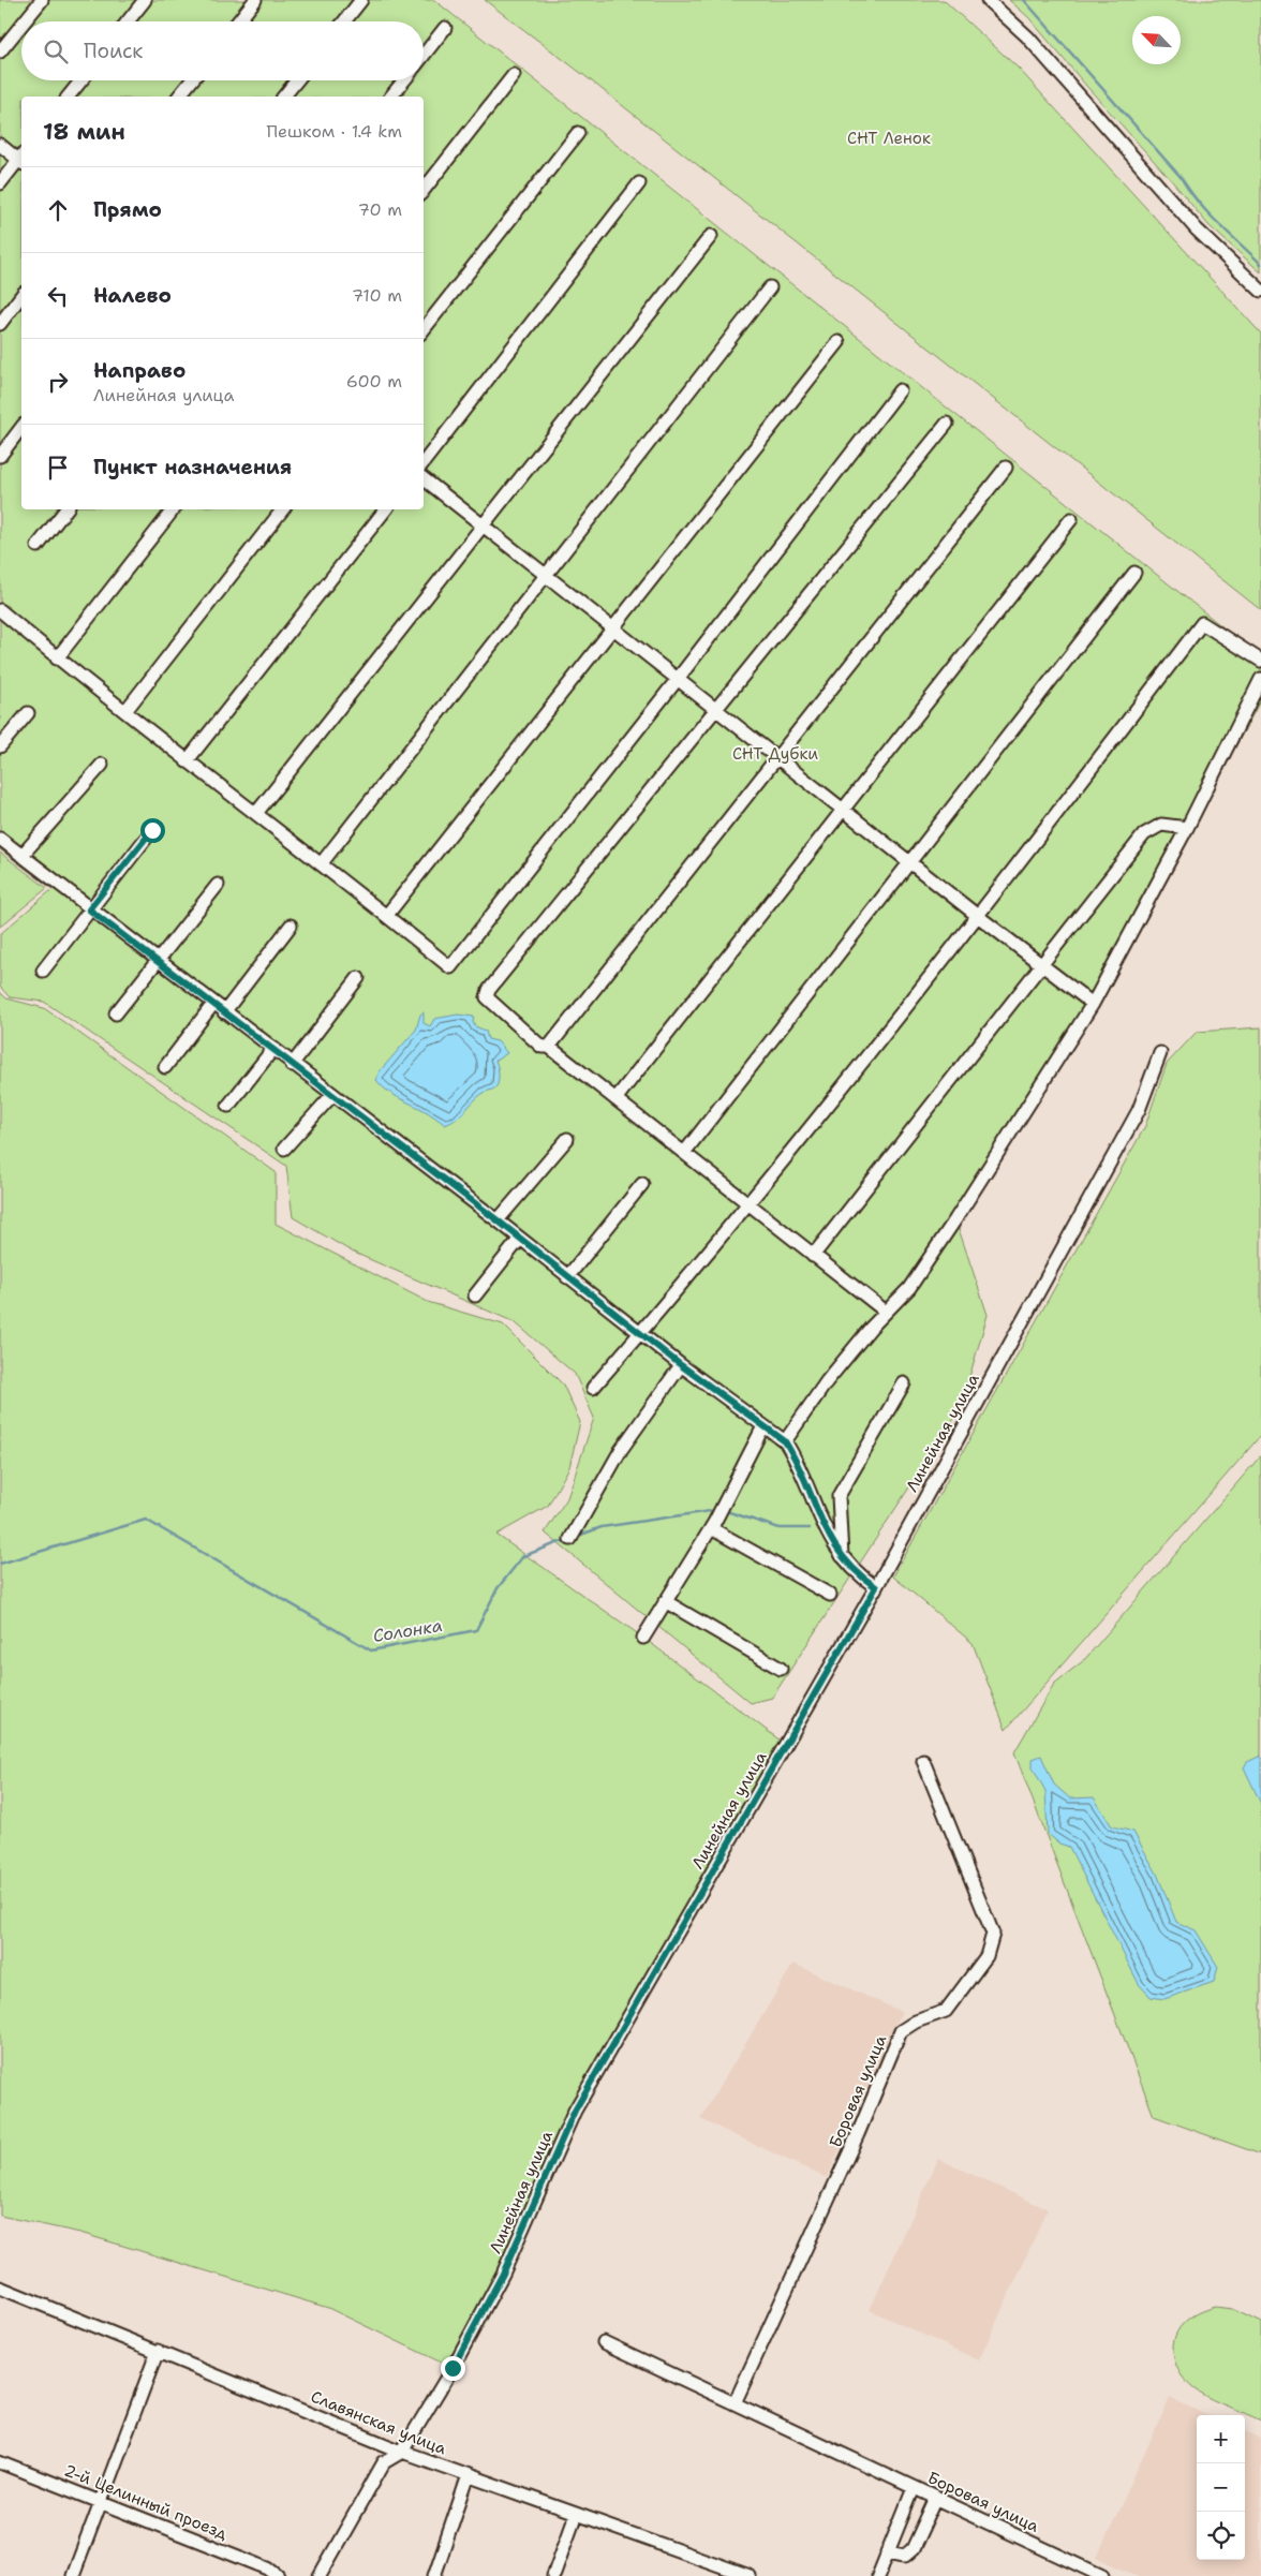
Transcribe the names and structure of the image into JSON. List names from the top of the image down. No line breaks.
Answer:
{"streets":{"street":["Линейная улица","Боровая улица","Славянская улица","2-й Целинный проезд"]},"crossings":[["Линейная улица","Славянская улица"]],"water":["Солонка"],"parks":["СНТ Ленок","СНТ Дубки"],"north":"top left","page":{"search":"Поиск","heading":["18 мин","Пешком · 1.4 km"],"list":[["Прямо","70 m"],["Налево","710 m"],["Направо","Линейная улица","600 m"],"Пункт назначения"],"map_buttons":["+","−"]}}
